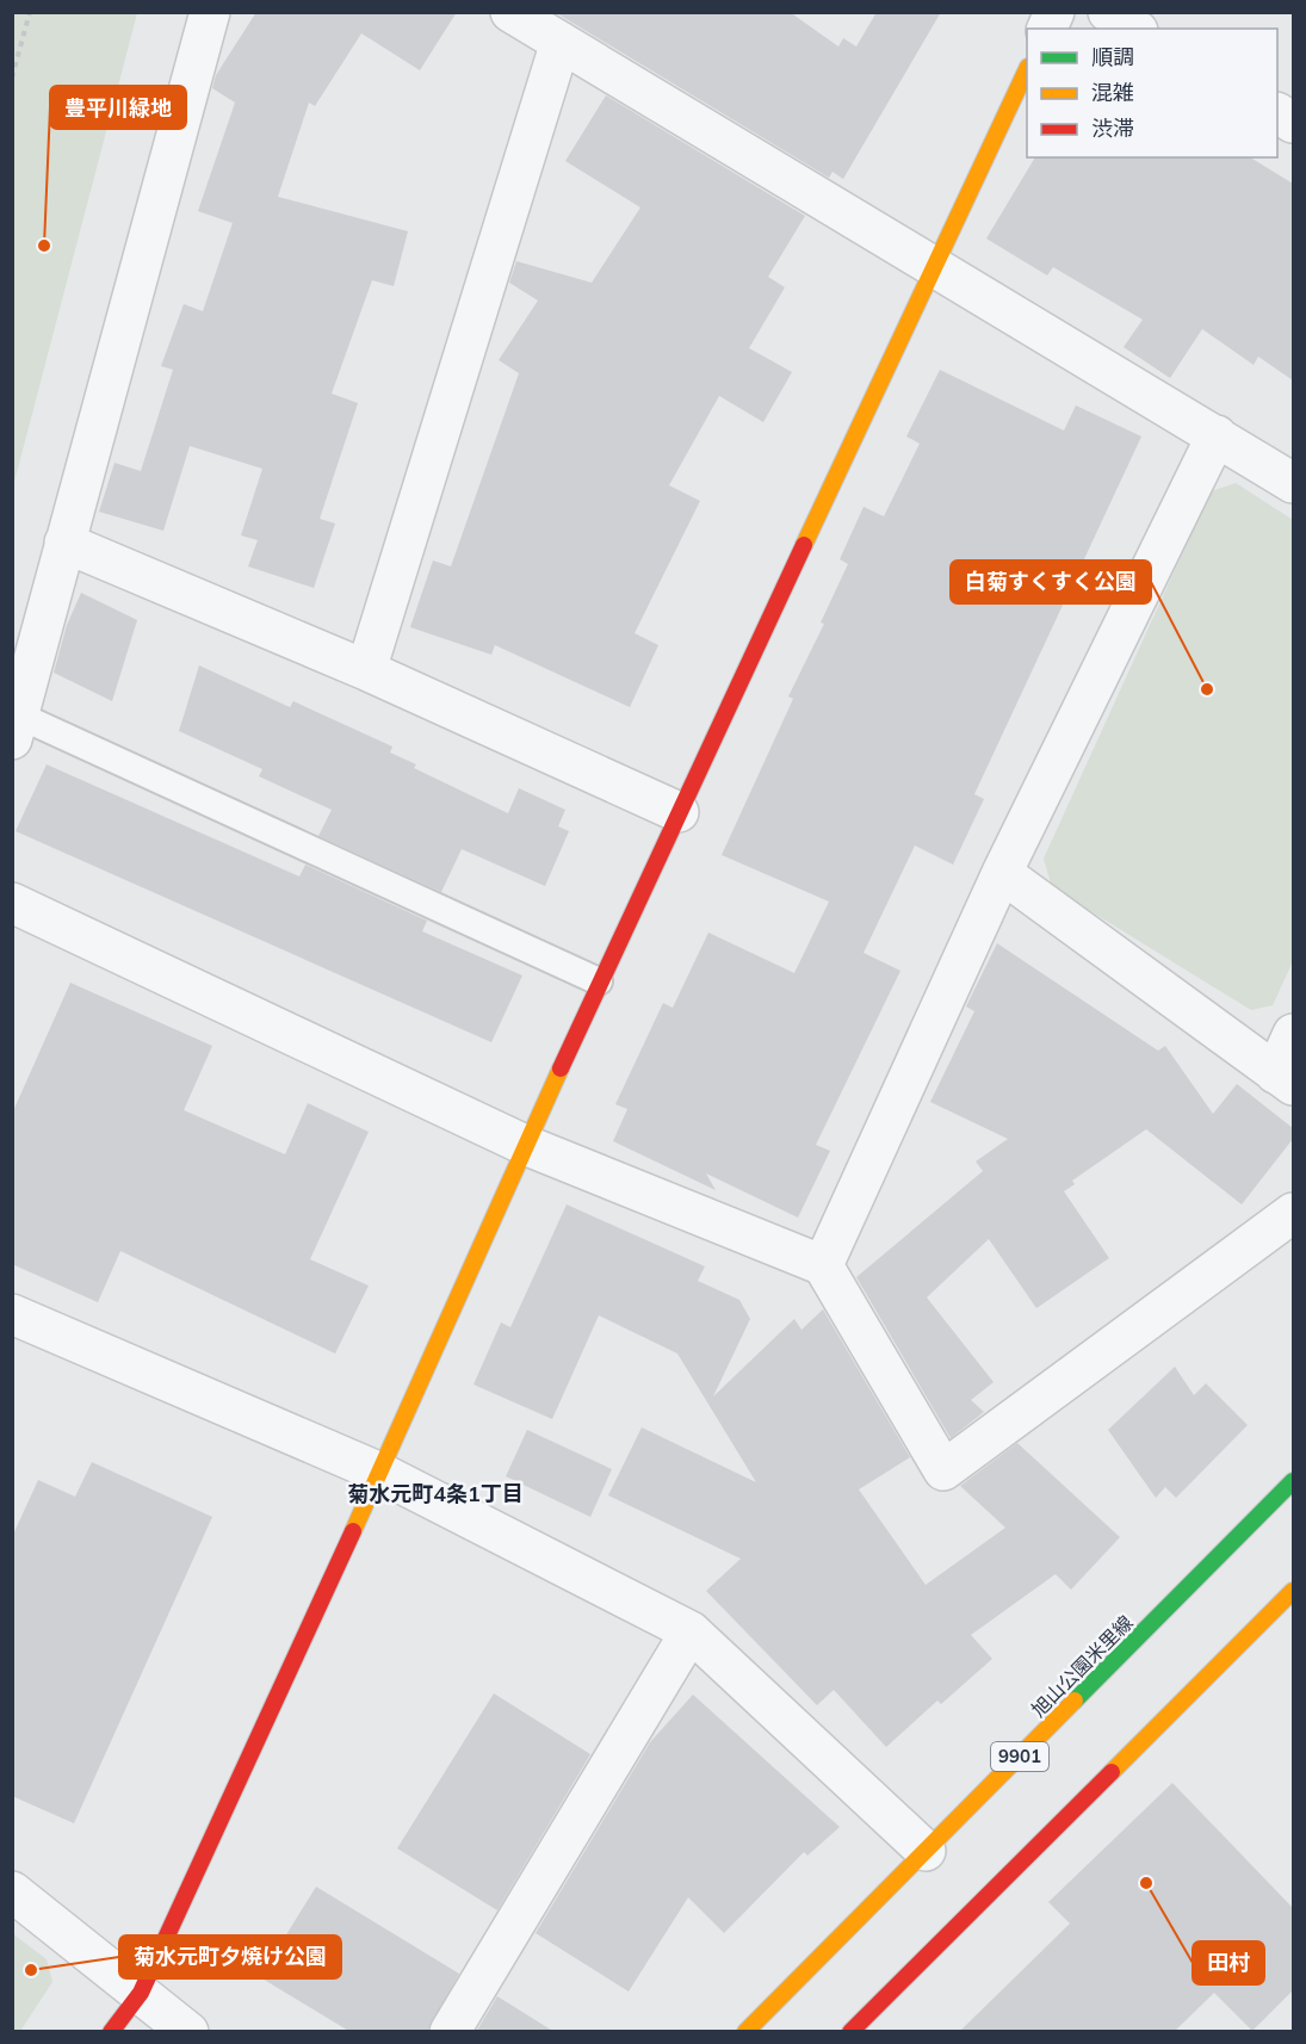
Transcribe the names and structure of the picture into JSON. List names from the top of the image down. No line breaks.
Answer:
{"streets":{"street":["旭山公園米里線","9901"]},"districts":["菊水元町4条1丁目"],"places":["豊平川緑地","白菊すくすく公園","田村","菊水元町夕焼け公園"],"legend":["順調","混雑","渋滞"]}
